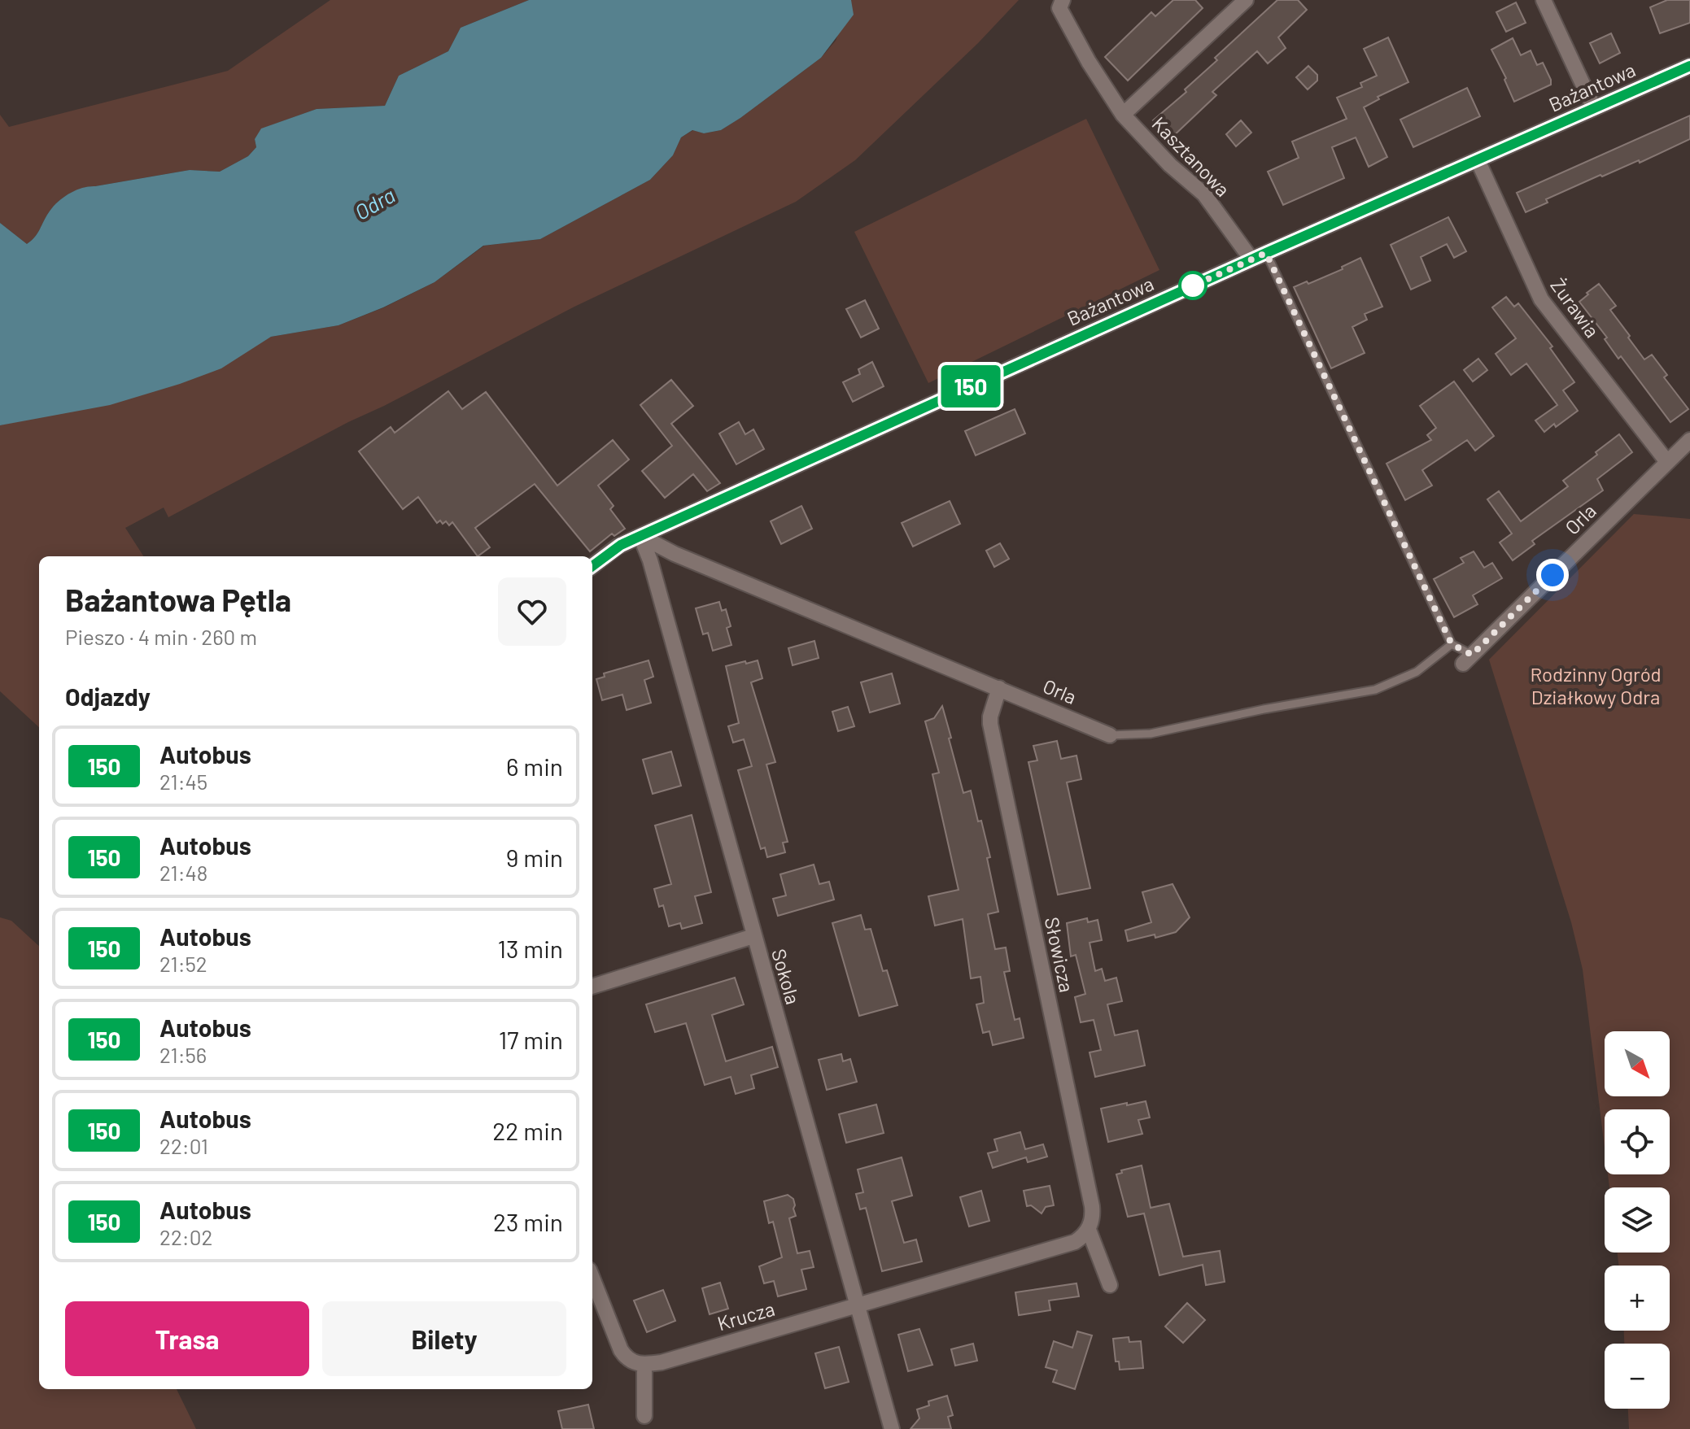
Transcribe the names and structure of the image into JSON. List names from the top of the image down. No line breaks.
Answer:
{"streets":{"street":["Bażantowa","Kasztanowa","Żurawia","Orla","Słowicza","Sokola","Krucza"]},"crossings":[["Bażantowa","Kasztanowa"],["Bażantowa","Żurawia"],["Bażantowa","Orla"],["Bażantowa","Sokola"],["Żurawia","Orla"],["Orla","Słowicza"],["Orla","Sokola"],["Sokola","Krucza"]],"water":["Odra"],"parks":["Rodzinny Ogród Działkowy Odra"],"lines":["bus line 150"],"north":"bottom right","page":{"on_map":"150","heading":[["Bażantowa Pętla","Pieszo · 4 min · 260 m"],"Odjazdy"],"list":[{"mark":"150","name":"Autobus","note":"21:45","value":"6 min"},{"mark":"150","name":"Autobus","note":"21:48","value":"9 min"},{"mark":"150","name":"Autobus","note":"21:52","value":"13 min"},{"mark":"150","name":"Autobus","note":"21:56","value":"17 min"},{"mark":"150","name":"Autobus","note":"22:01","value":"22 min"},{"mark":"150","name":"Autobus","note":"22:02","value":"23 min"}],"map_buttons":["+","−"],"buttons":["Trasa","Bilety"]}}
